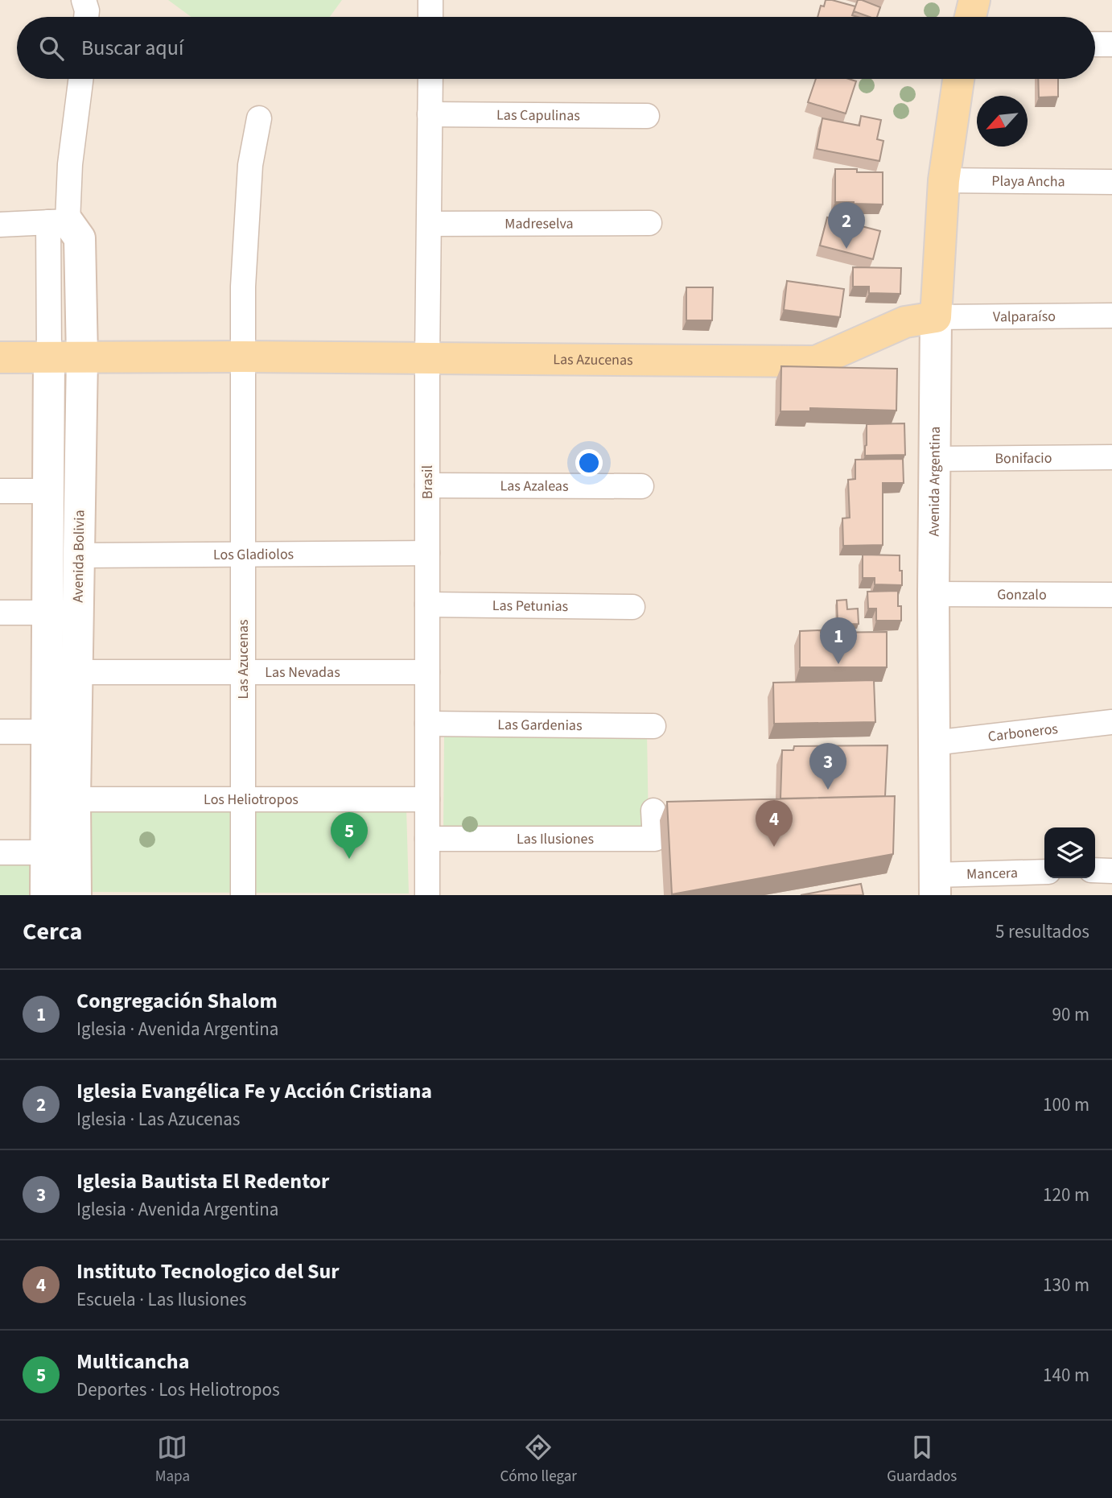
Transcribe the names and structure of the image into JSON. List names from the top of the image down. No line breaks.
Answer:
{"streets":{"main road":["Las Azucenas","Avenida Argentina"],"street":["Las Capulinas","Playa Ancha","Madreselva","Valparaíso","Bonifacio","Brasil","Las Azaleas","Los Gladiolos","Avenida Bolivia","Gonzalo","Las Petunias","Las Nevadas","Las Gardenias","Carboneros","Los Heliotropos","Las Ilusiones","Mancera"]},"crossings":[["Las Capulinas","Brasil"],["Playa Ancha","Avenida Argentina"],["Madreselva","Brasil"],["Valparaíso","Las Azucenas"],["Valparaíso","Avenida Argentina"],["Las Azucenas","Avenida Argentina"],["Las Azucenas","Brasil"],["Las Azucenas","Los Gladiolos"],["Las Azucenas","Avenida Bolivia"],["Las Azucenas","Las Nevadas"],["Las Azucenas","Los Heliotropos"],["Bonifacio","Avenida Argentina"],["Avenida Argentina","Gonzalo"],["Avenida Argentina","Carboneros"],["Avenida Argentina","Mancera"],["Brasil","Las Azaleas"],["Brasil","Los Gladiolos"],["Brasil","Las Petunias"],["Brasil","Las Nevadas"],["Brasil","Las Gardenias"],["Brasil","Los Heliotropos"],["Brasil","Las Ilusiones"],["Los Gladiolos","Avenida Bolivia"],["Avenida Bolivia","Las Nevadas"],["Avenida Bolivia","Los Heliotropos"]],"north":"bottom left","page":{"search":"Buscar aquí","pins":["2","1","3","4","5"],"heading":["Cerca","5 resultados"],"list":[{"mark":"1","name":"Congregación Shalom","note":"Iglesia · Avenida Argentina","value":"90 m"},{"mark":"2","name":"Iglesia Evangélica Fe y Acción Cristiana","note":"Iglesia · Las Azucenas","value":"100 m"},{"mark":"3","name":"Iglesia Bautista El Redentor","note":"Iglesia · Avenida Argentina","value":"120 m"},{"mark":"4","name":"Instituto Tecnologico del Sur","note":"Escuela · Las Ilusiones","value":"130 m"},{"mark":"5","name":"Multicancha","note":"Deportes · Los Heliotropos","value":"140 m"}],"nav":["Mapa","Cómo llegar","Guardados"]}}
